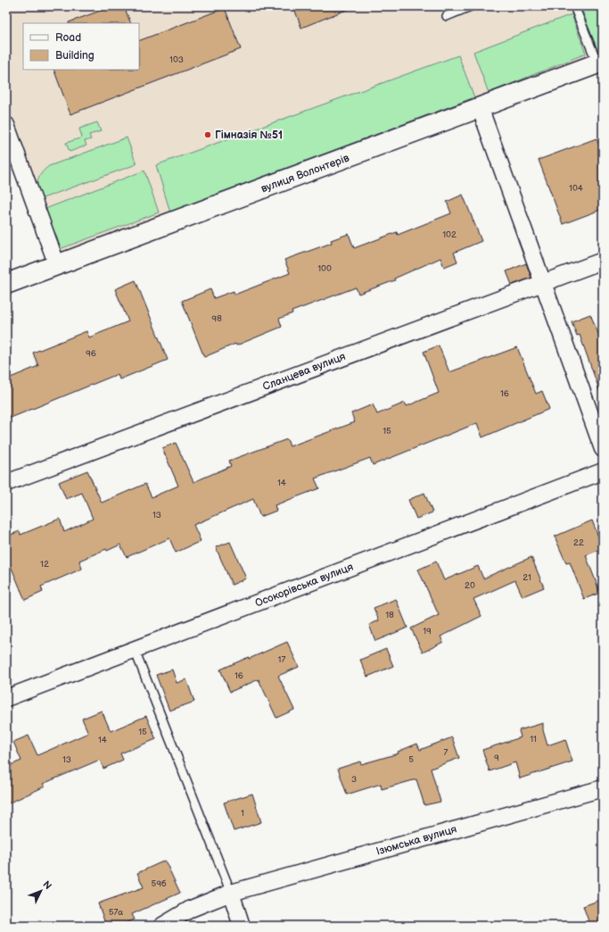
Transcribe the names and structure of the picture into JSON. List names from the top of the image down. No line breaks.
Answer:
{"streets":{"street":["вулиця Волонтерів","Сланцева вулиця","Осокорівська вулиця","Ізюмська вулиця"]},"places":["Гімназія №51"],"house_numbers":["103","104","102","100","98","96","16","15","14","13","22","12","21","20","18","19","17","16","15","11","14","7","9","13","5","3","1","59б","57а"],"legend":["Road","Building"],"north":"top right"}
